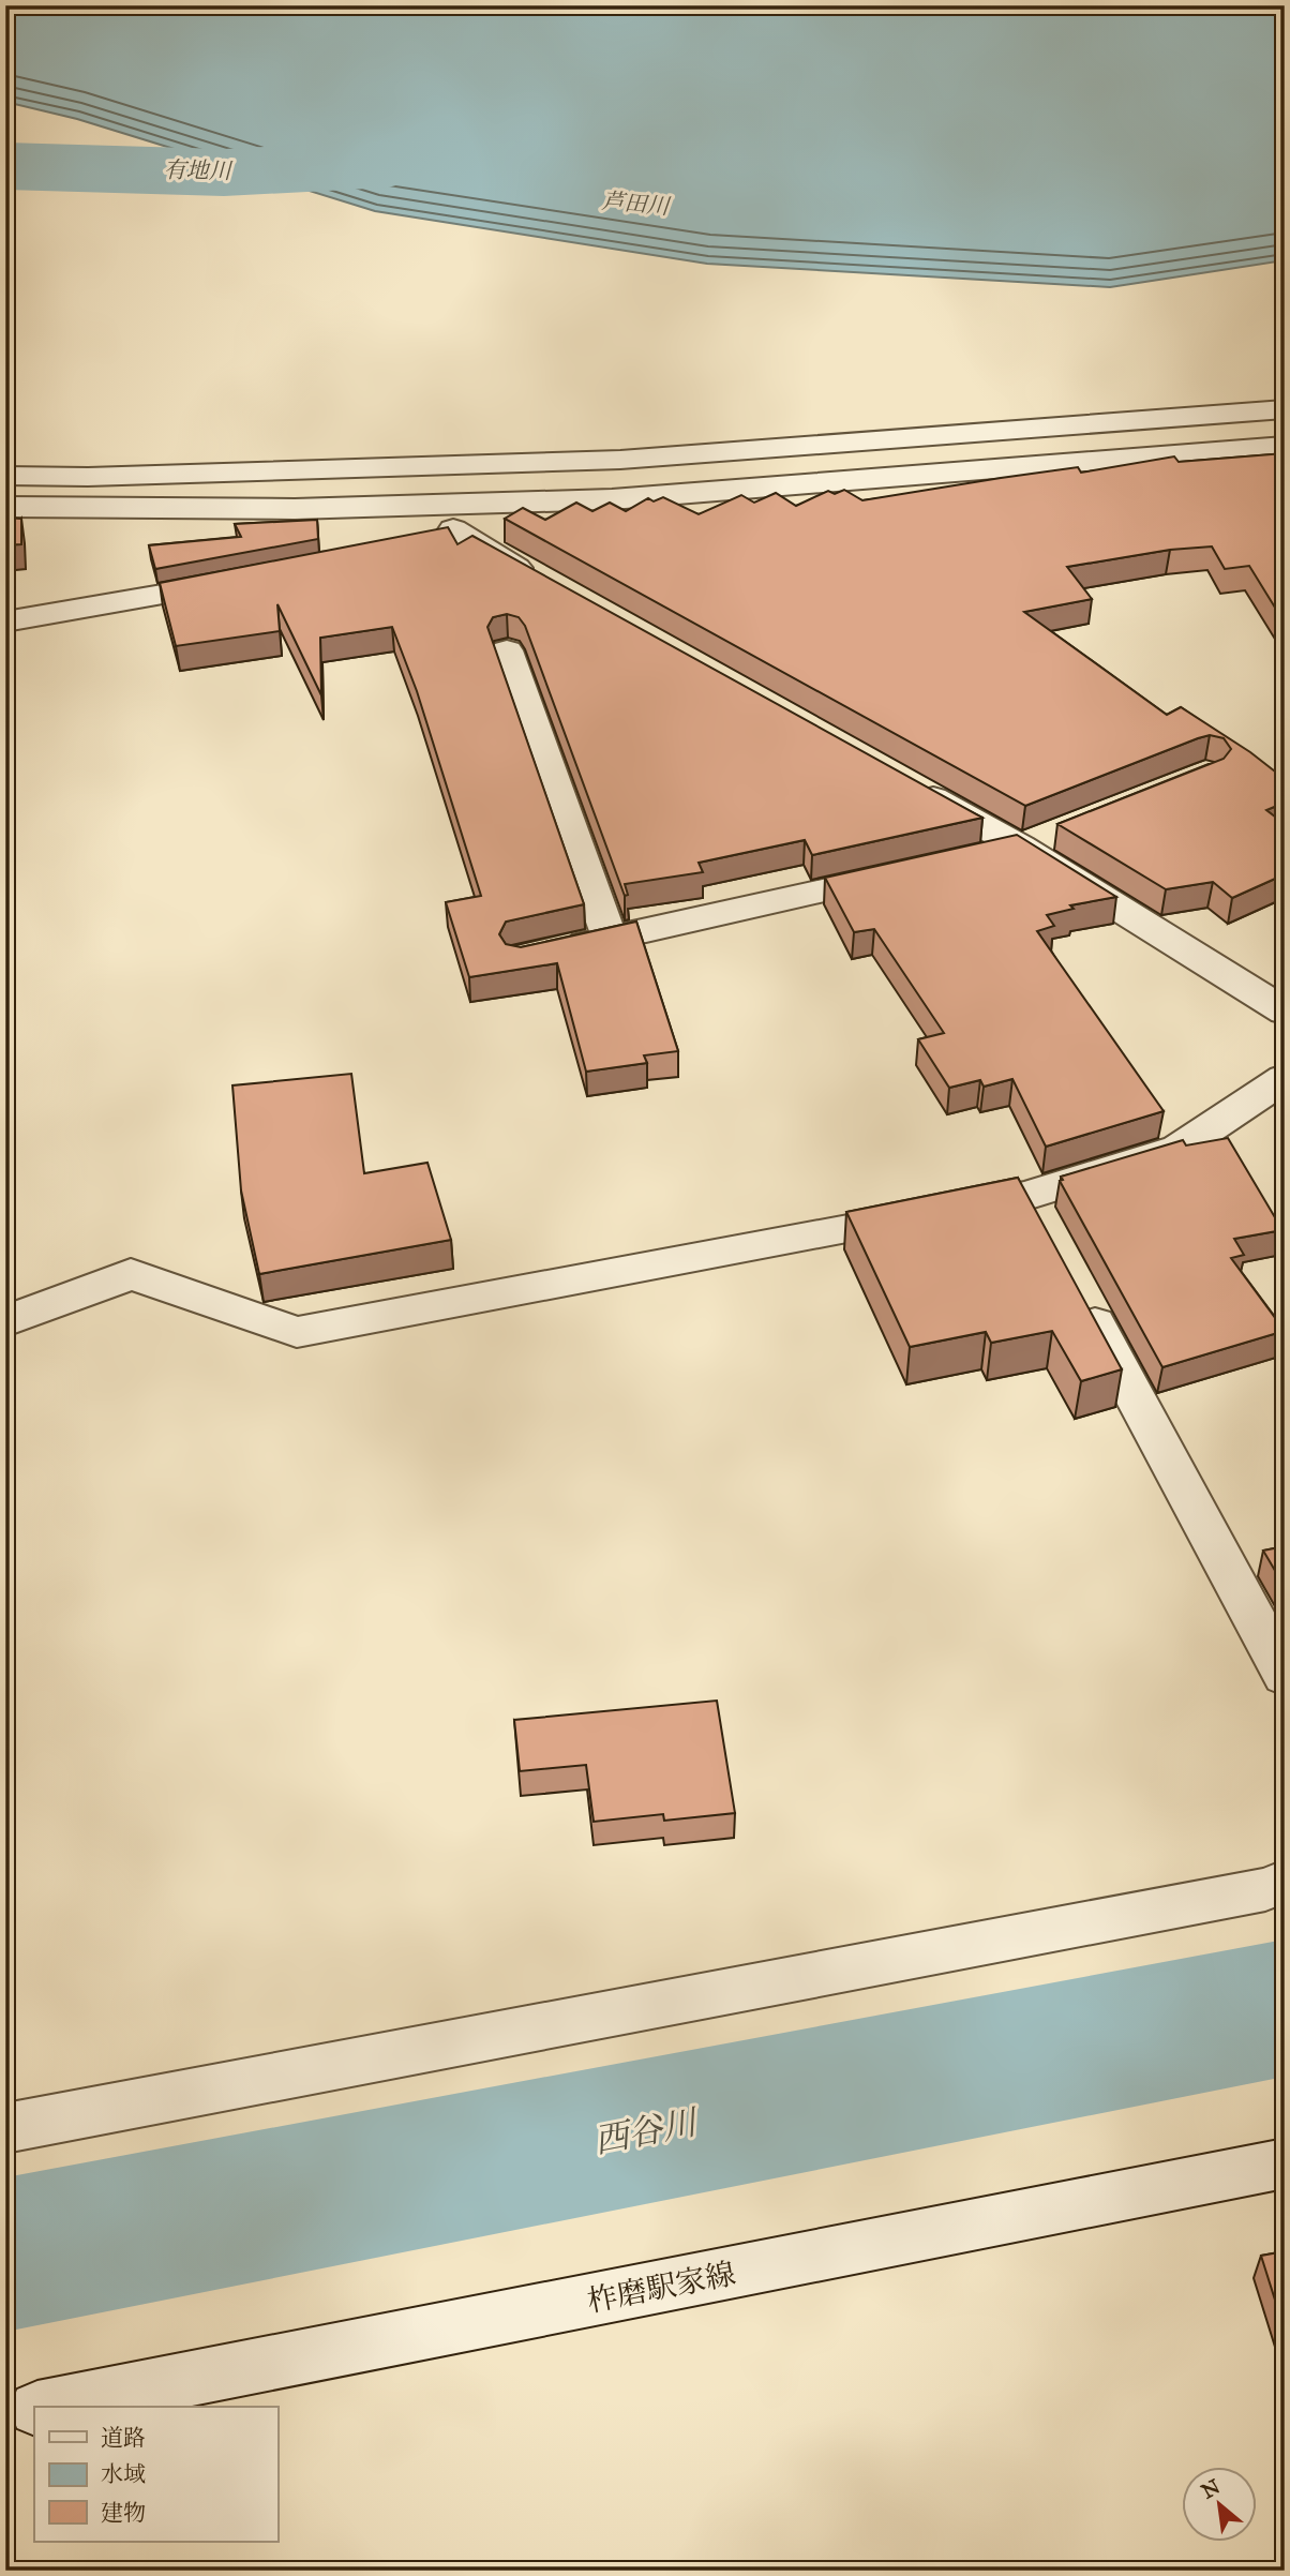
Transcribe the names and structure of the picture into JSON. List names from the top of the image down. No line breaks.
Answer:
{"streets":{"street":["柞磨駅家線"]},"water":["有地川","芦田川","西谷川"],"legend":["道路","水域","建物"],"north":"top left"}
